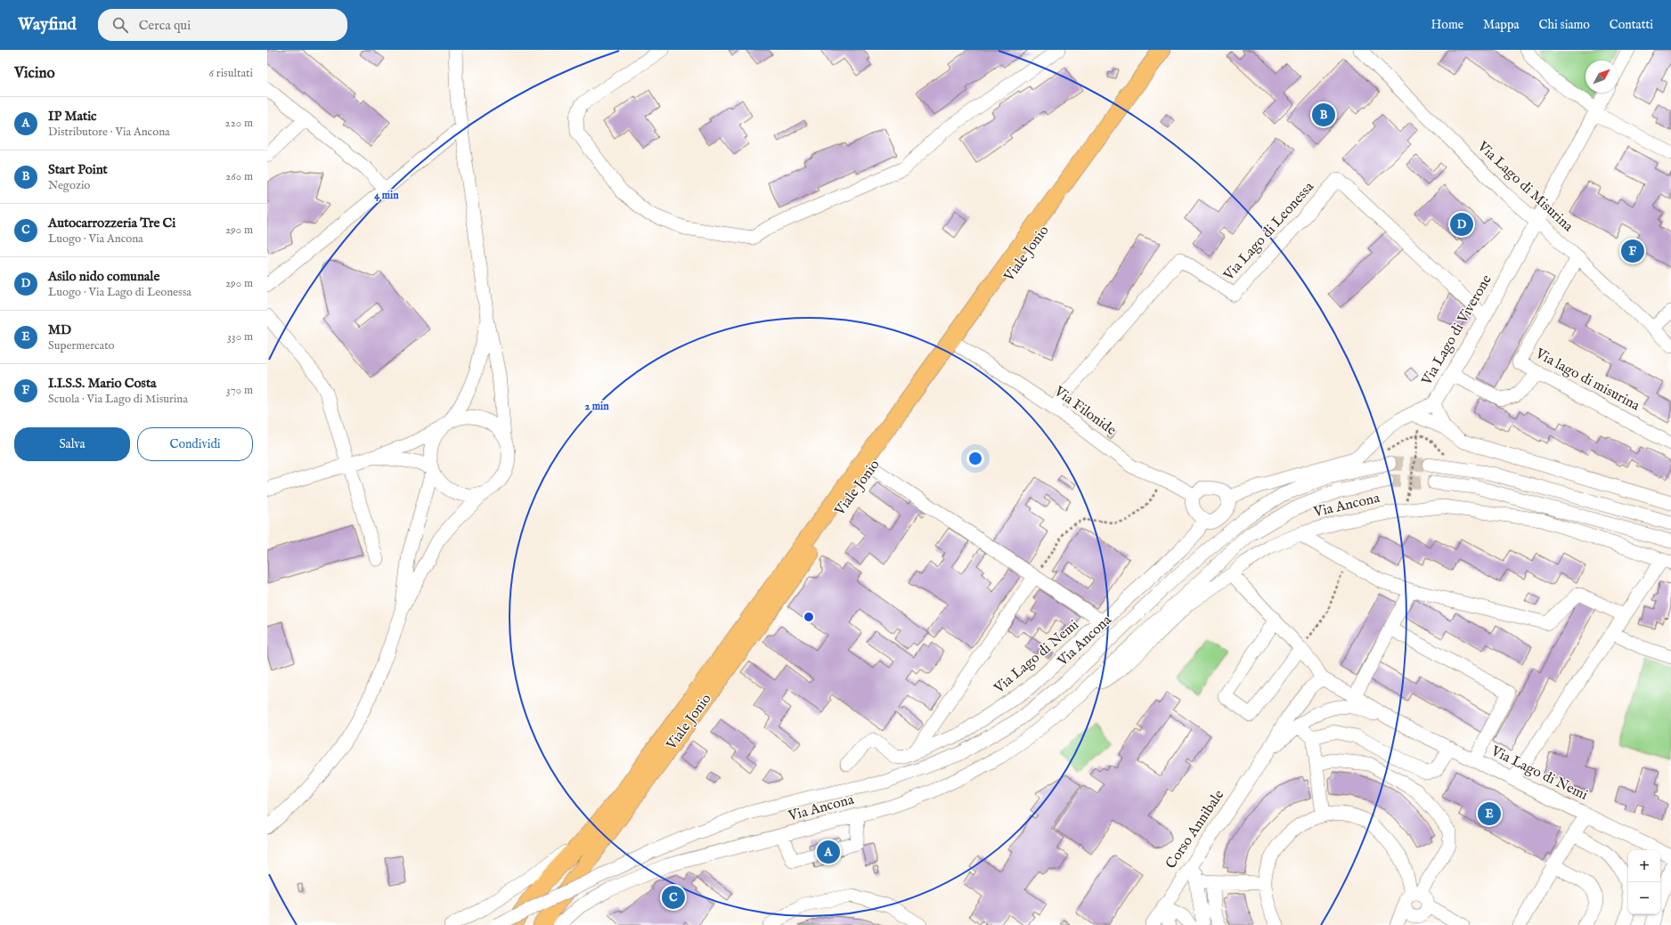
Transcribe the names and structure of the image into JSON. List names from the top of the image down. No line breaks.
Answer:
{"streets":{"main road":["Viale Jonio"],"street":["Via Lago di Misurina","Via Lago di Leonessa","Via Lago di Viverone","Via lago di misurina","Via Filonide","Via Ancona","Via Lago di Nemi","Corso Annibale"]},"crossings":[["Via Lago di Misurina","Via Lago di Viverone"],["Via Lago di Misurina","Via lago di misurina"],["Via Lago di Leonessa","Via Lago di Viverone"],["Via Lago di Leonessa","Via Filonide"],["Viale Jonio","Via Filonide"],["Viale Jonio","Via Lago di Nemi"],["Via Filonide","Via Lago di Nemi"]],"north":"top right","page":{"header":"Wayfind","search":"Cerca qui","nav":["Home","Mappa","Chi siamo","Contatti"],"heading":["Vicino","6 risultati"],"list":[{"mark":"A","name":"IP Matic","note":"Distributore · Via Ancona","value":"220 m"},{"mark":"B","name":"Start Point","note":"Negozio","value":"260 m"},{"mark":"C","name":"Autocarrozzeria Tre Ci","note":"Luogo · Via Ancona","value":"290 m"},{"mark":"D","name":"Asilo nido comunale","note":"Luogo · Via Lago di Leonessa","value":"290 m"},{"mark":"E","name":"MD","note":"Supermercato","value":"330 m"},{"mark":"F","name":"I.I.S.S. Mario Costa","note":"Scuola · Via Lago di Misurina","value":"370 m"}],"pins":["B","D","F","E","A","C"],"buttons":["Salva","Condividi"],"map_buttons":["+","−"]},"rings":["4 min","2 min"]}
